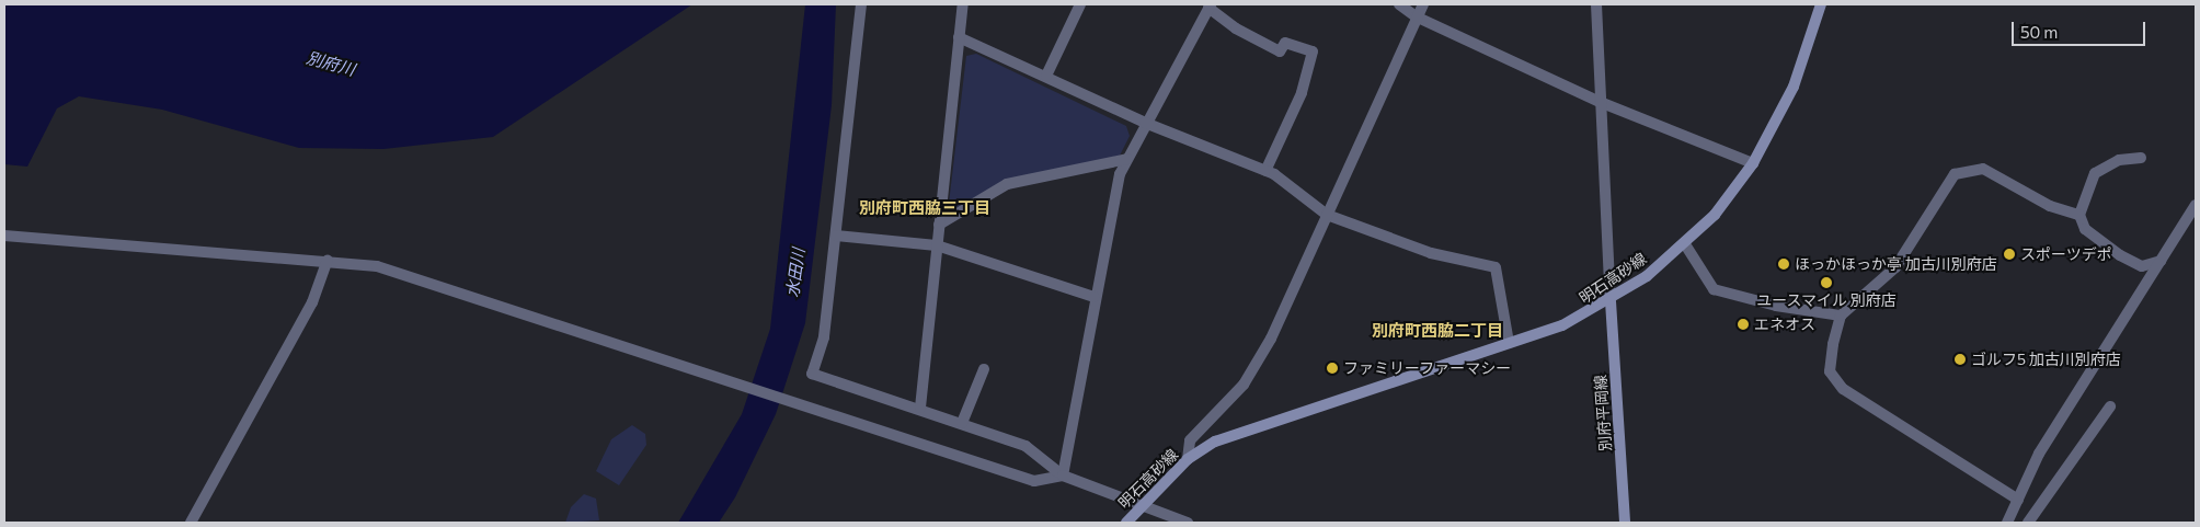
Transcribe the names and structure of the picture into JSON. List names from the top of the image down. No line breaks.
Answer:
{"streets":{"main road":["明石高砂線","別府平岡線"]},"crossings":[["明石高砂線","別府平岡線"]],"districts":["別府町西脇三丁目","別府町西脇二丁目"],"water":["別府川","水田川"],"places":["スポーツデポ","ほっかほっか亭 加古川別府店","ユースマイル 別府店","エネオス","ゴルフ5 加古川別府店","ファミリーファーマシー"],"scale_bar":"50 m"}
